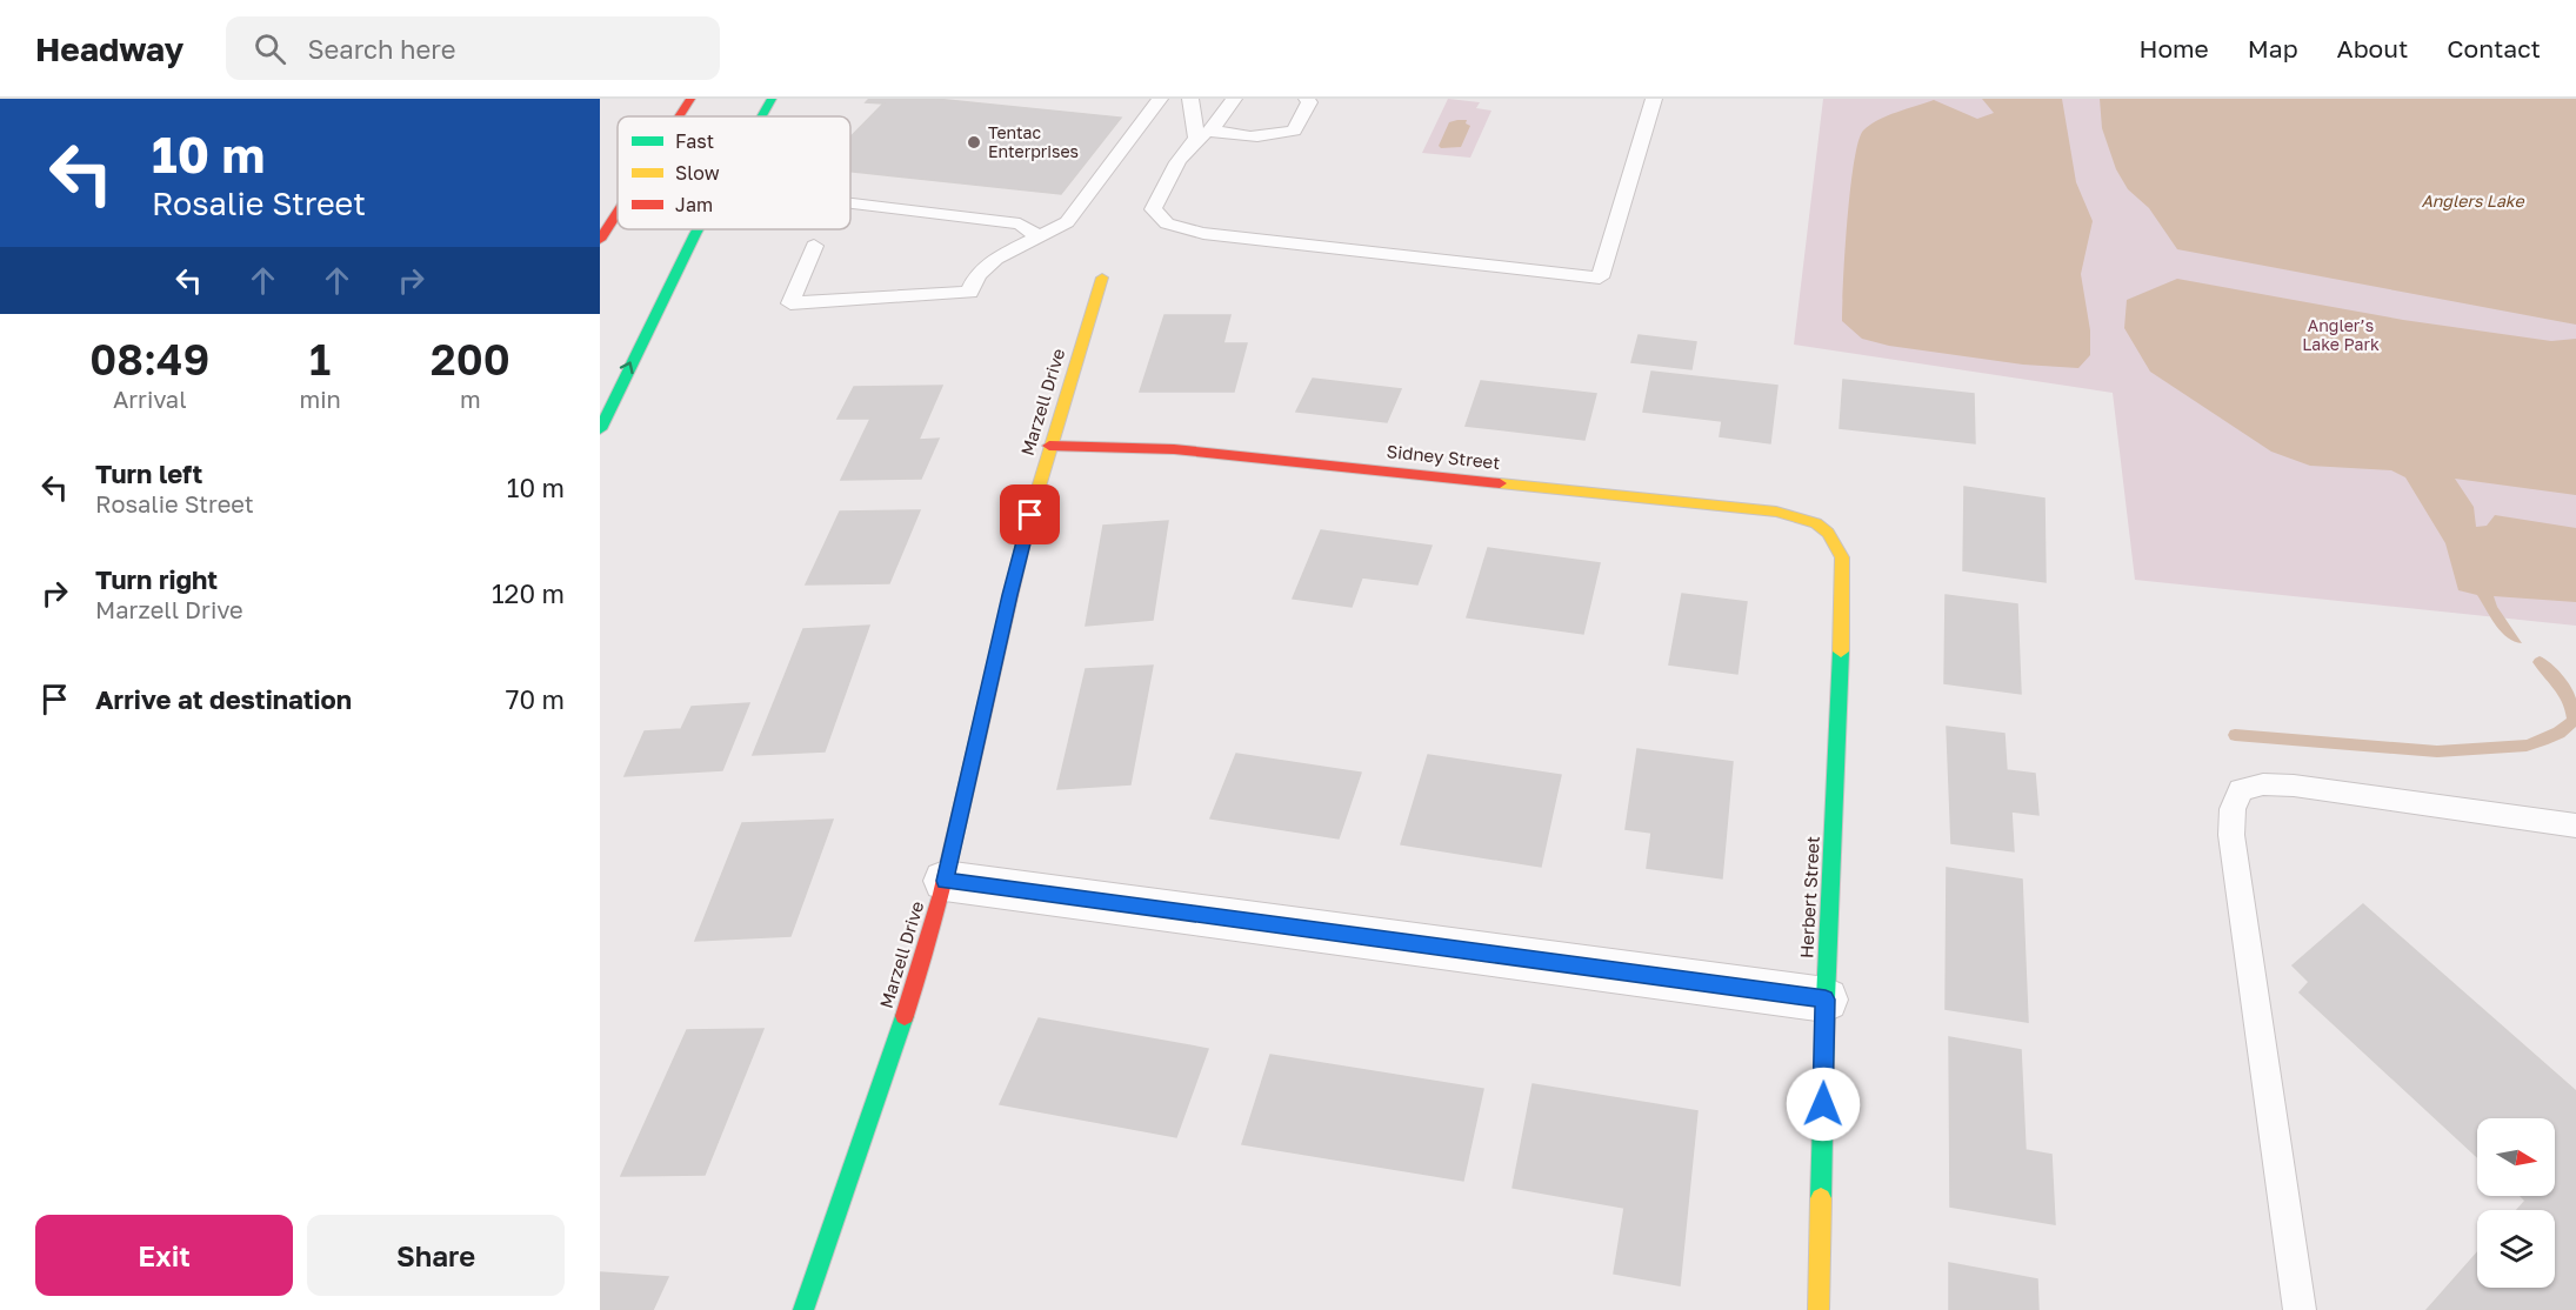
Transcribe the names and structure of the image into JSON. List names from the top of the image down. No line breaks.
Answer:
{"streets":{"main road":["Marzell Drive","Sidney Street","Herbert Street"]},"crossings":[["Marzell Drive","Sidney Street"],["Sidney Street","Herbert Street"]],"water":["Anglers Lake"],"parks":["Angler’s Lake Park"],"places":["Tentac Enterprises"],"legend":["Fast","Slow","Jam"],"north":"right","page":{"header":"Headway","search":"Search here","nav":["Home","Map","About","Contact"],"turn":["10 m","Rosalie Street"],"eta":["08:49","Arrival","1","min","200","m"],"list":[{"name":"Turn left","note":"Rosalie Street","value":"10 m"},{"name":"Turn right","note":"Marzell Drive","value":"120 m"},{"name":"Arrive at destination","value":"70 m"}],"buttons":["Exit","Share"]}}
